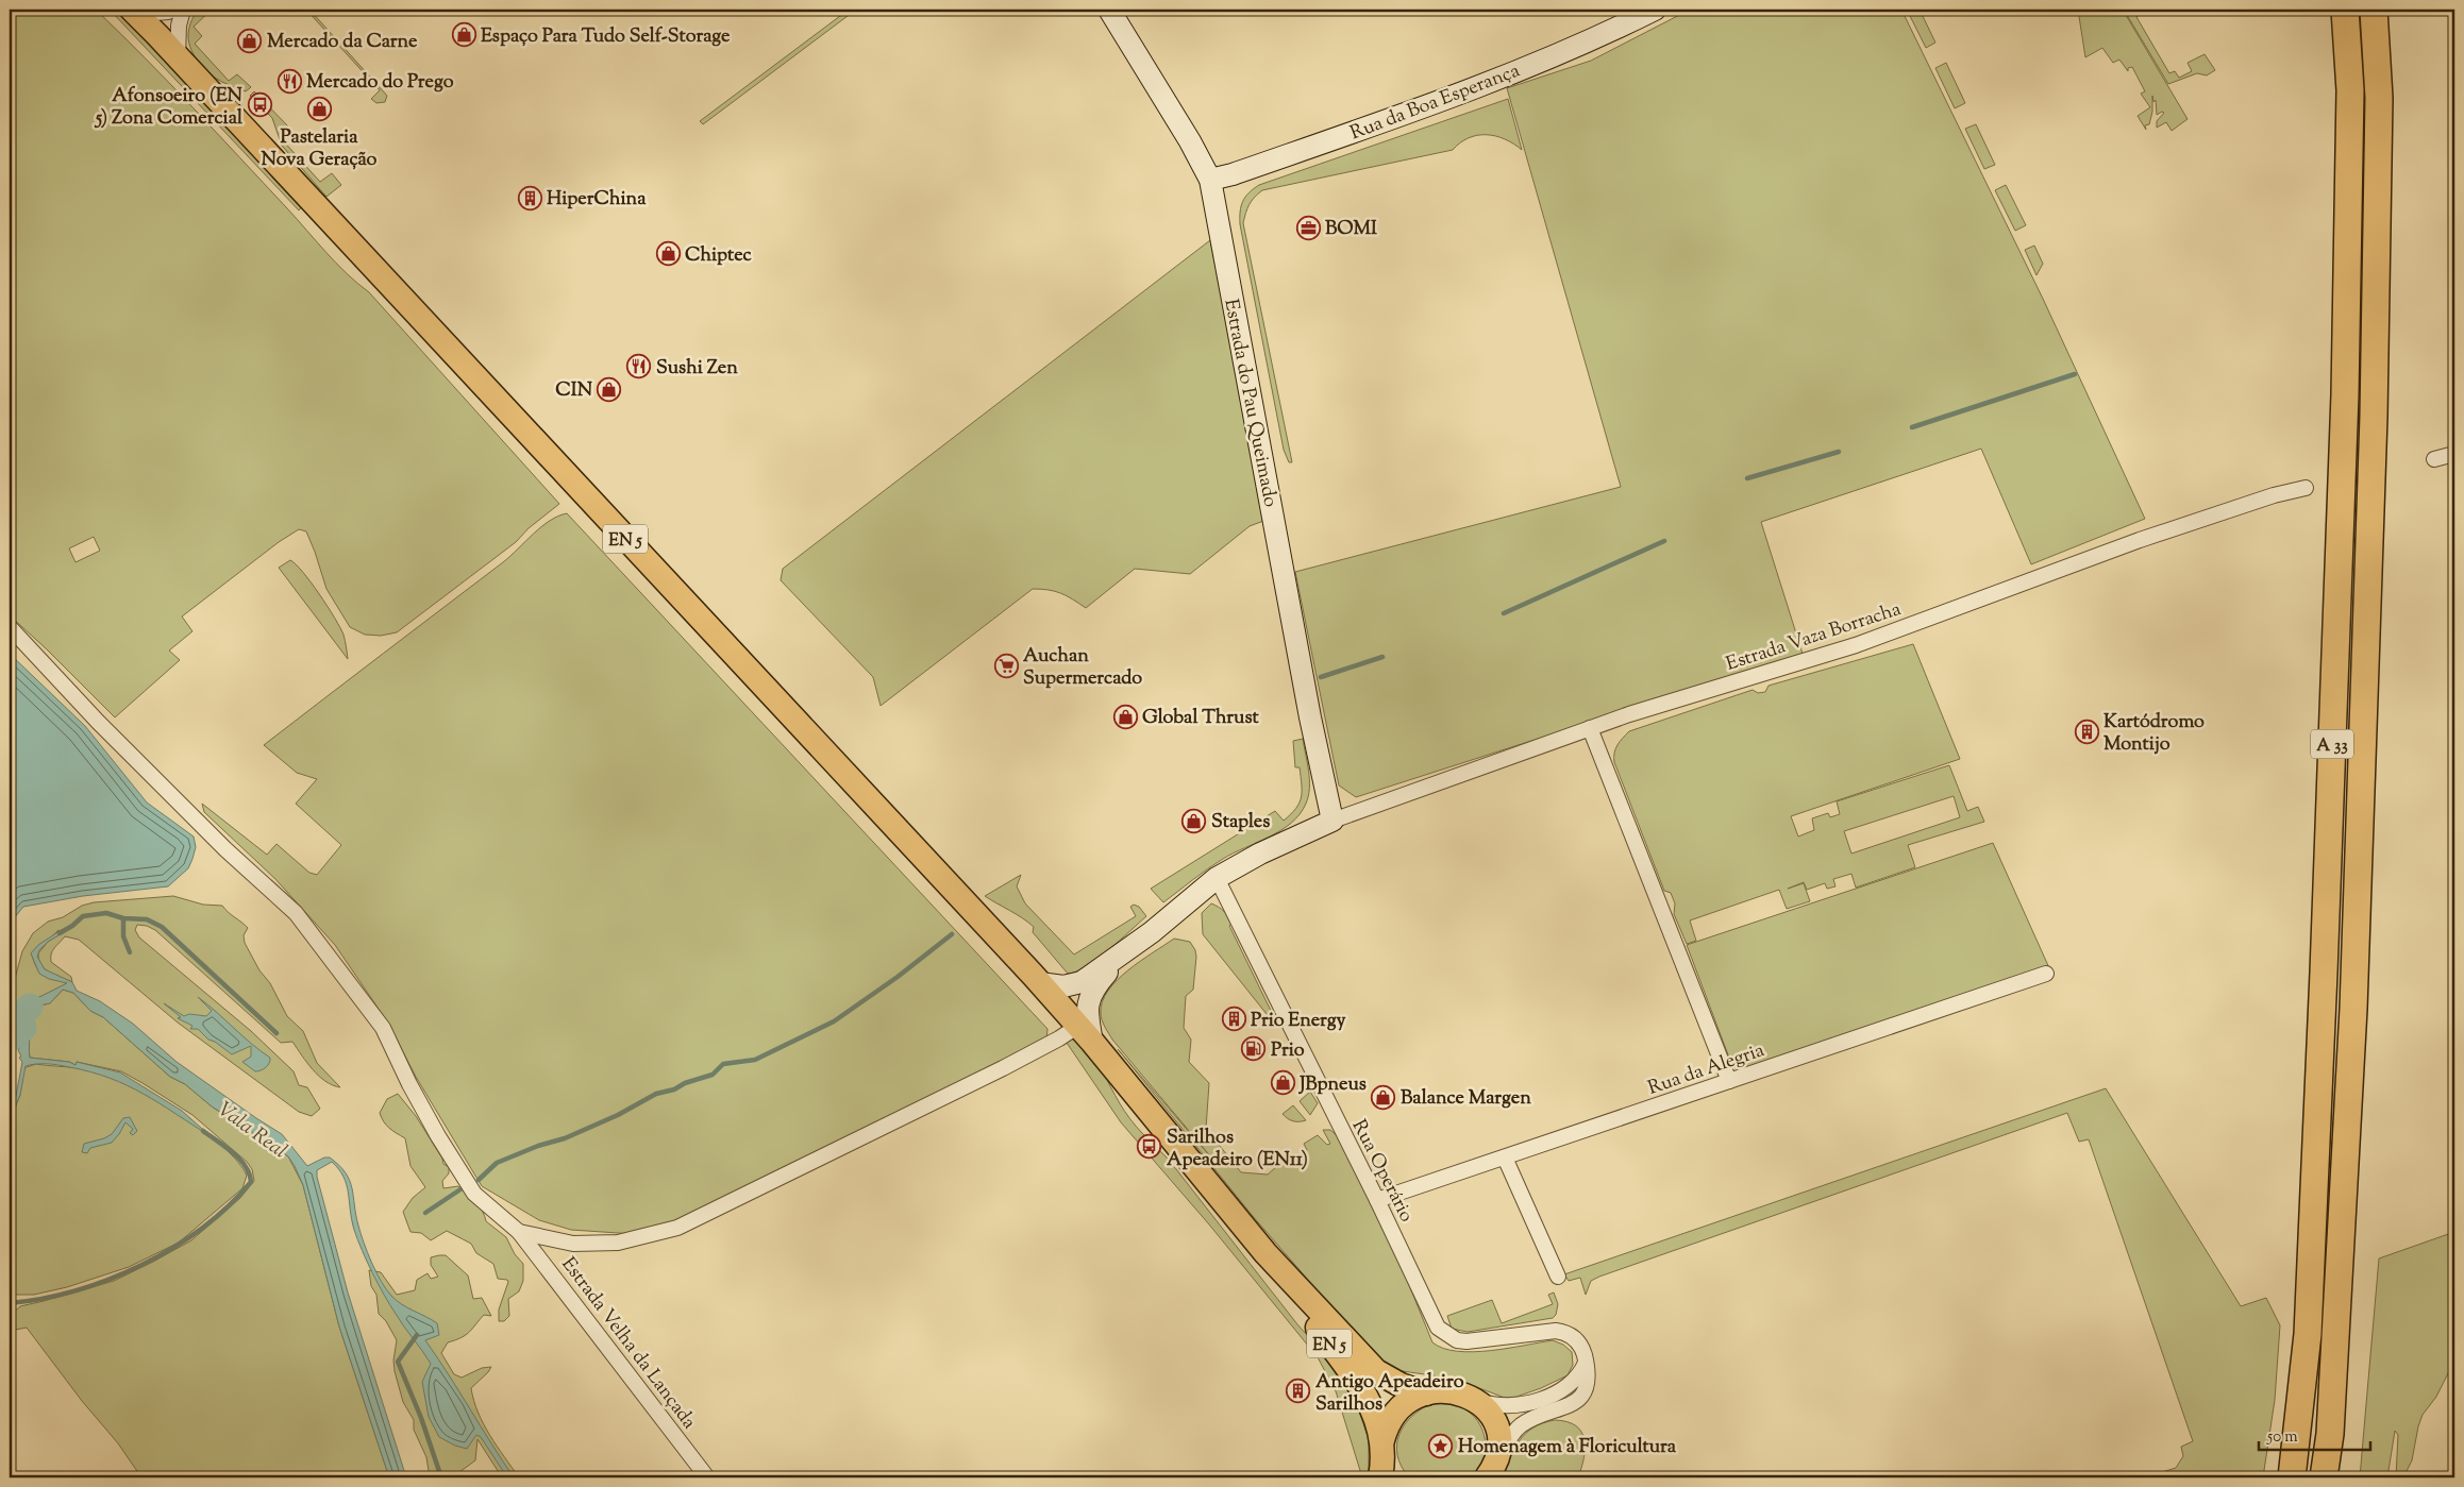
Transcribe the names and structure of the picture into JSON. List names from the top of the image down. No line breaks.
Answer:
{"streets":{"highway":["A 33"],"main road":["EN 5"],"street":["Rua da Boa Esperança","Estrada do Pau Queimado","Estrada Vaza Borracha","Rua da Alegria","Rua Operário","Estrada Velha da Lançada"]},"crossings":[["Rua da Boa Esperança","Estrada do Pau Queimado"],["Estrada do Pau Queimado","Estrada Vaza Borracha"],["Rua da Alegria","Rua Operário"]],"water":["Vala Real"],"places":{"shop":["Espaço Para Tudo Self-Storage","Mercado da Carne","Pastelaria Nova Geração","Chiptec","CIN","Global Thrust","Staples","JBpneus","Balance Margen"],"restaurant":["Mercado do Prego","Sushi Zen"],"bus stop":["Afonsoeiro (EN 5) Zona Comercial","Sarilhos Apeadeiro (EN11)"],"building":["HiperChina","Kartódromo Montijo","Prio Energy","Antigo Apeadeiro Sarilhos"],"office":["BOMI"],"supermarket":["Auchan Supermercado"],"fuel station":["Prio"],"place":["Homenagem à Floricultura"]},"scale_bar":"50 m"}
